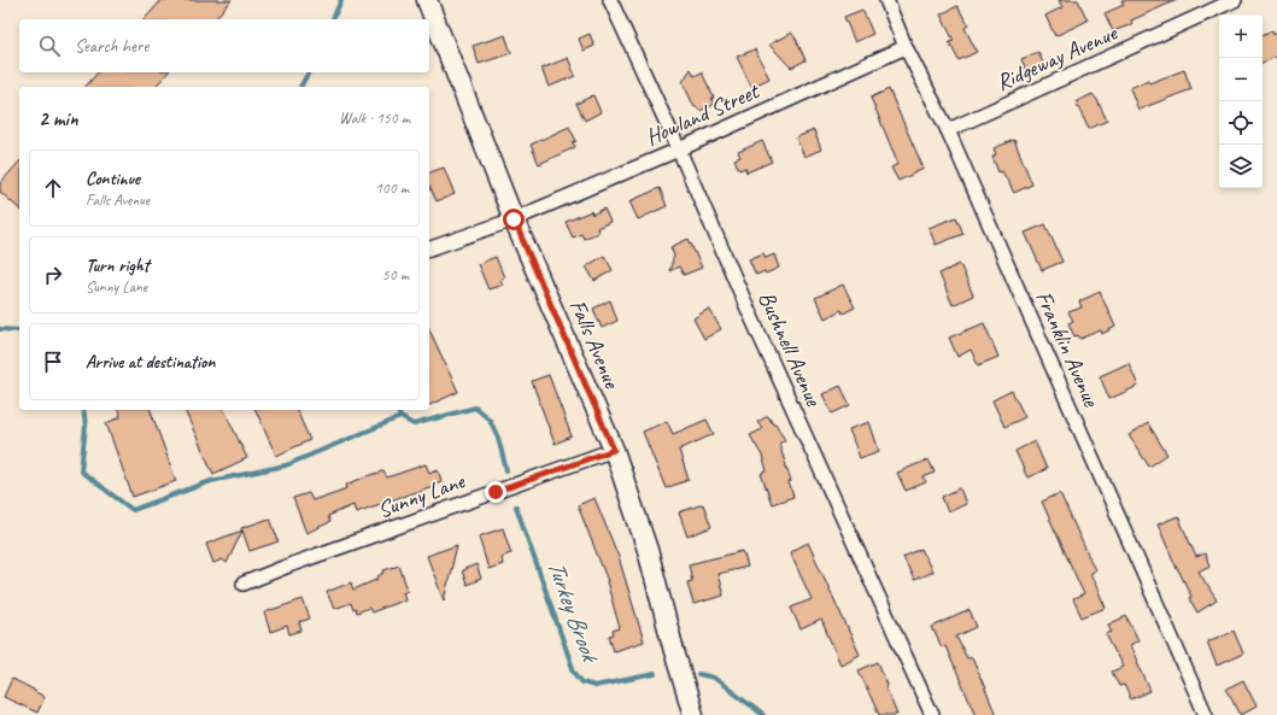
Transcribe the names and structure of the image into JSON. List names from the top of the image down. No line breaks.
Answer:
{"streets":{"main road":["Falls Avenue"],"street":["Ridgeway Avenue","Howland Street","Bushnell Avenue","Franklin Avenue","Sunny Lane"]},"crossings":[["Ridgeway Avenue","Franklin Avenue"],["Howland Street","Falls Avenue"],["Howland Street","Bushnell Avenue"],["Howland Street","Franklin Avenue"],["Falls Avenue","Sunny Lane"]],"water":["Turkey Brook"],"page":{"map_buttons":["+","−"],"search":"Search here","heading":["2 min","Walk · 150 m"],"list":[["Continue","Falls Avenue","100 m"],["Turn right","Sunny Lane","50 m"],"Arrive at destination"]}}
